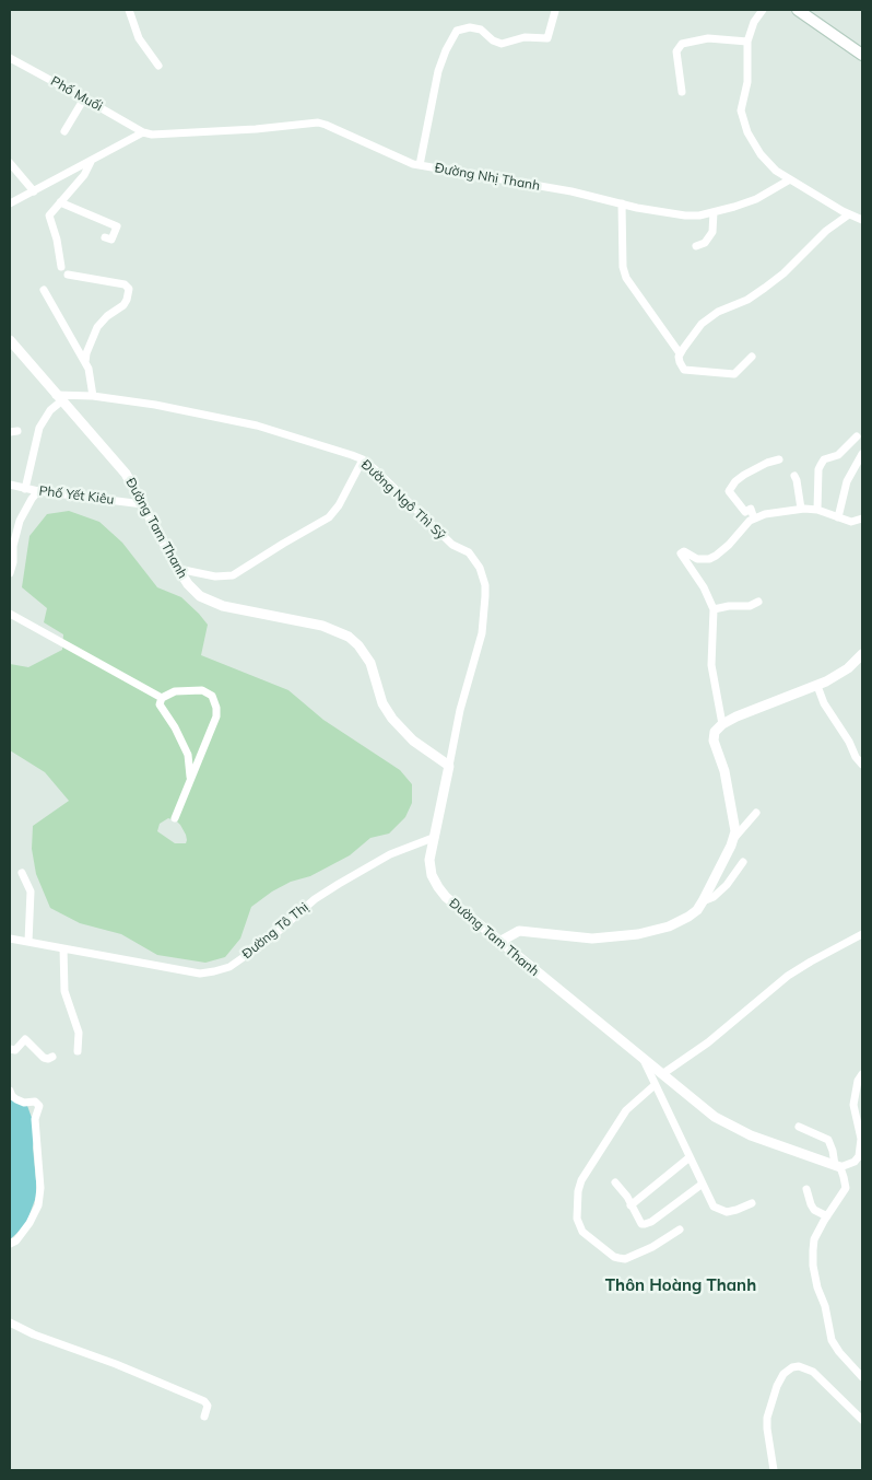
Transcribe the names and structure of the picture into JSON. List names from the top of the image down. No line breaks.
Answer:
{"streets":{"street":["Phố Muối","Đường Nhị Thanh","Phố Yết Kiêu","Đường Ngô Thì Sỹ","Đường Tam Thanh","Đường Tô Thị"]},"crossings":[["Phố Muối","Đường Nhị Thanh"],["Phố Yết Kiêu","Đường Tam Thanh"],["Đường Ngô Thì Sỹ","Đường Tam Thanh"],["Đường Tam Thanh","Đường Tô Thị"]],"districts":["Thôn Hoàng Thanh"]}
